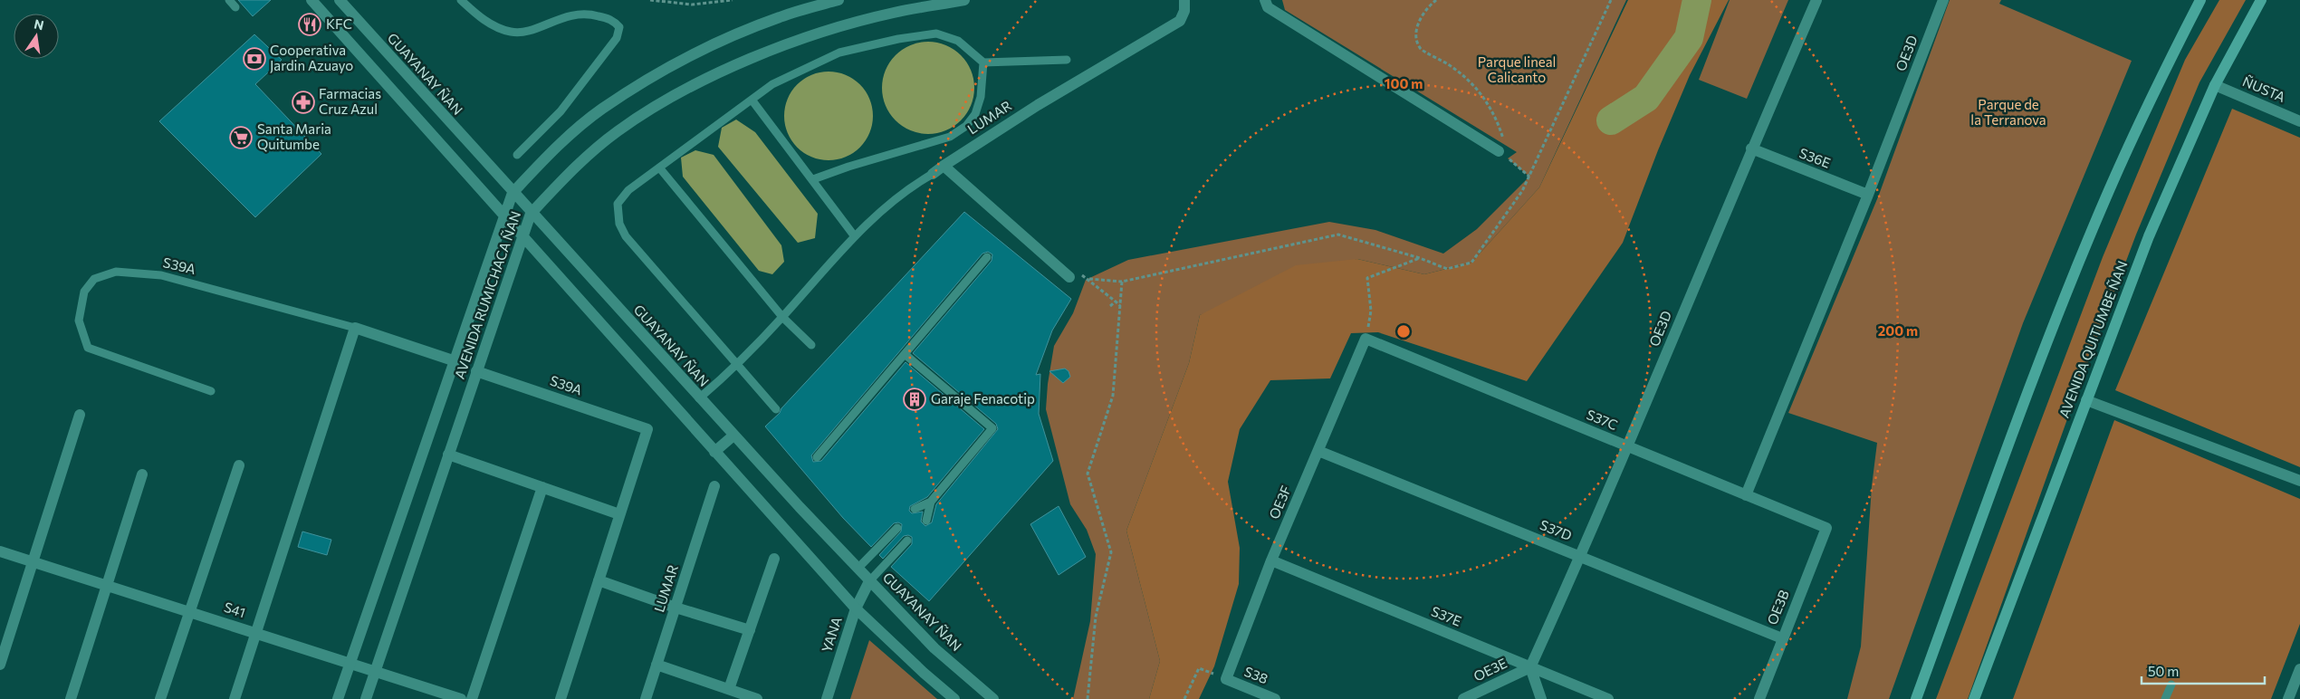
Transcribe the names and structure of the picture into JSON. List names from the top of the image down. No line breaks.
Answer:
{"streets":{"main road":["AVENIDA QUITUMBE ÑAN"],"street":["OE3D","GUAYANAY ÑAN","ÑUSTA","LUMAR","S36E","S39A","AVENIDA RUMICHACA ÑAN","S37C","OE3F","S37D","OE3B","S41","S37E","YANA","OE3E","S38"]},"crossings":[["OE3D","S36E"],["OE3D","S37C"],["OE3D","S37D"],["OE3D","S37E"],["OE3D","OE3E"],["GUAYANAY ÑAN","AVENIDA RUMICHACA ÑAN"],["GUAYANAY ÑAN","YANA"],["ÑUSTA","AVENIDA QUITUMBE ÑAN"],["S39A","AVENIDA RUMICHACA ÑAN"],["AVENIDA RUMICHACA ÑAN","S41"],["S37C","OE3F"],["S37C","OE3B"],["OE3F","S37D"],["OE3F","S37E"],["OE3F","S38"],["S37D","OE3B"],["S37E","OE3E"]],"parks":["Parque lineal Calicanto","Parque de la Terranova"],"places":{"restaurant":["KFC"],"bank":["Cooperativa Jardin Azuayo"],"pharmacy":["Farmacias Cruz Azul"],"supermarket":["Santa Maria Quitumbe"],"building":["Garaje Fenacotip"]},"scale_bar":"50 m","north":"top","rings":["100 m","200 m"]}
